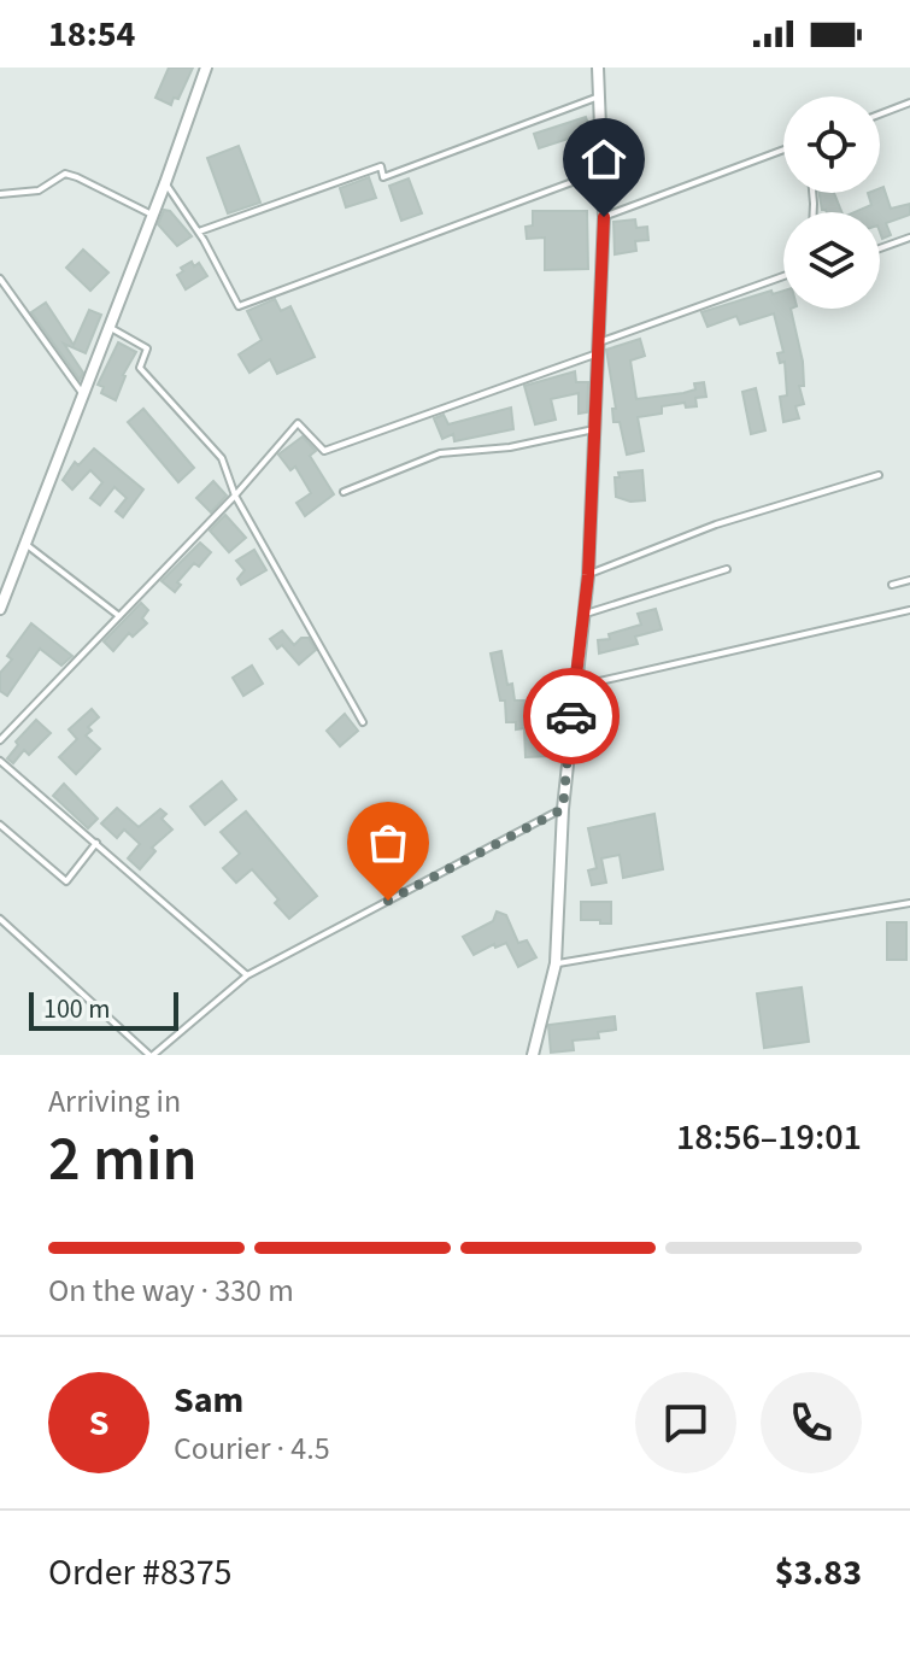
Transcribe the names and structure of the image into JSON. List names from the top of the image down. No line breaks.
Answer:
{"scale_bar":"100 m","page":{"status":"18:54","scale":"100 m","heading":["2 min","Arriving in","18:56–19:01"],"panel":["Sam","Courier · 4.5","Order #8375","$3.83"],"bar":"On the way · 330 m","round":"S"}}
